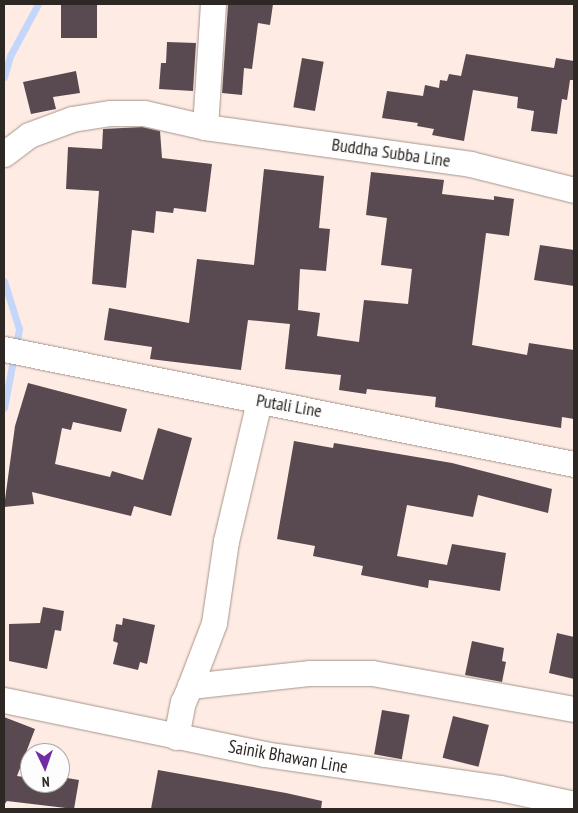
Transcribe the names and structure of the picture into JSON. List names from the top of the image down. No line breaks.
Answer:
{"streets":{"street":["Buddha Subba Line","Putali Line","Sainik Bhawan Line"]},"north":"bottom"}
